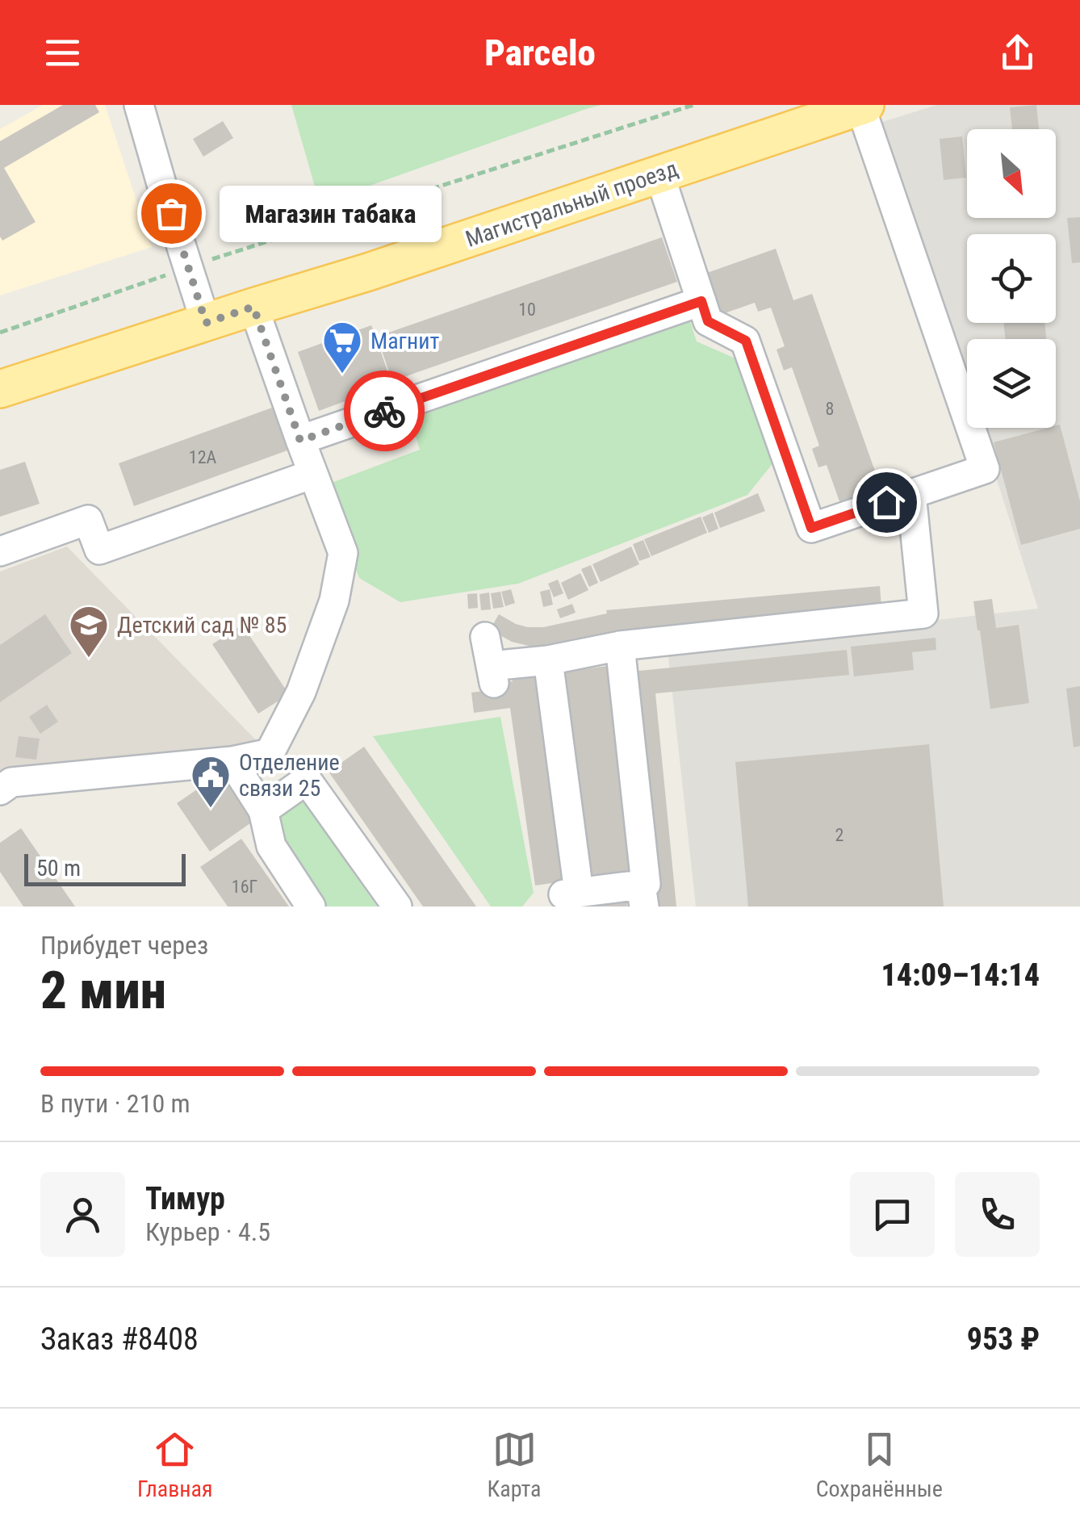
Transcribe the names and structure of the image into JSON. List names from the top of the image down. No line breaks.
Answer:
{"streets":{"main road":["Магистральный проезд"]},"places":{"other":["Магазин табака"],"supermarket":["Магнит"],"school or university":["Детский сад № 85"],"public building":["Отделение связи 25"]},"house_numbers":["10","8","12А","2","16Г"],"scale_bar":"50 m","north":"bottom right","page":{"header":"Parcelo","bubble":"Магазин табака","scale":"50 m","heading":["2 мин","Прибудет через","14:09–14:14"],"panel":["Тимур","Курьер · 4.5","Заказ #8408","953 ₽"],"bar":"В пути · 210 m","tabs":["Главная","Карта","Сохранённые"]}}
